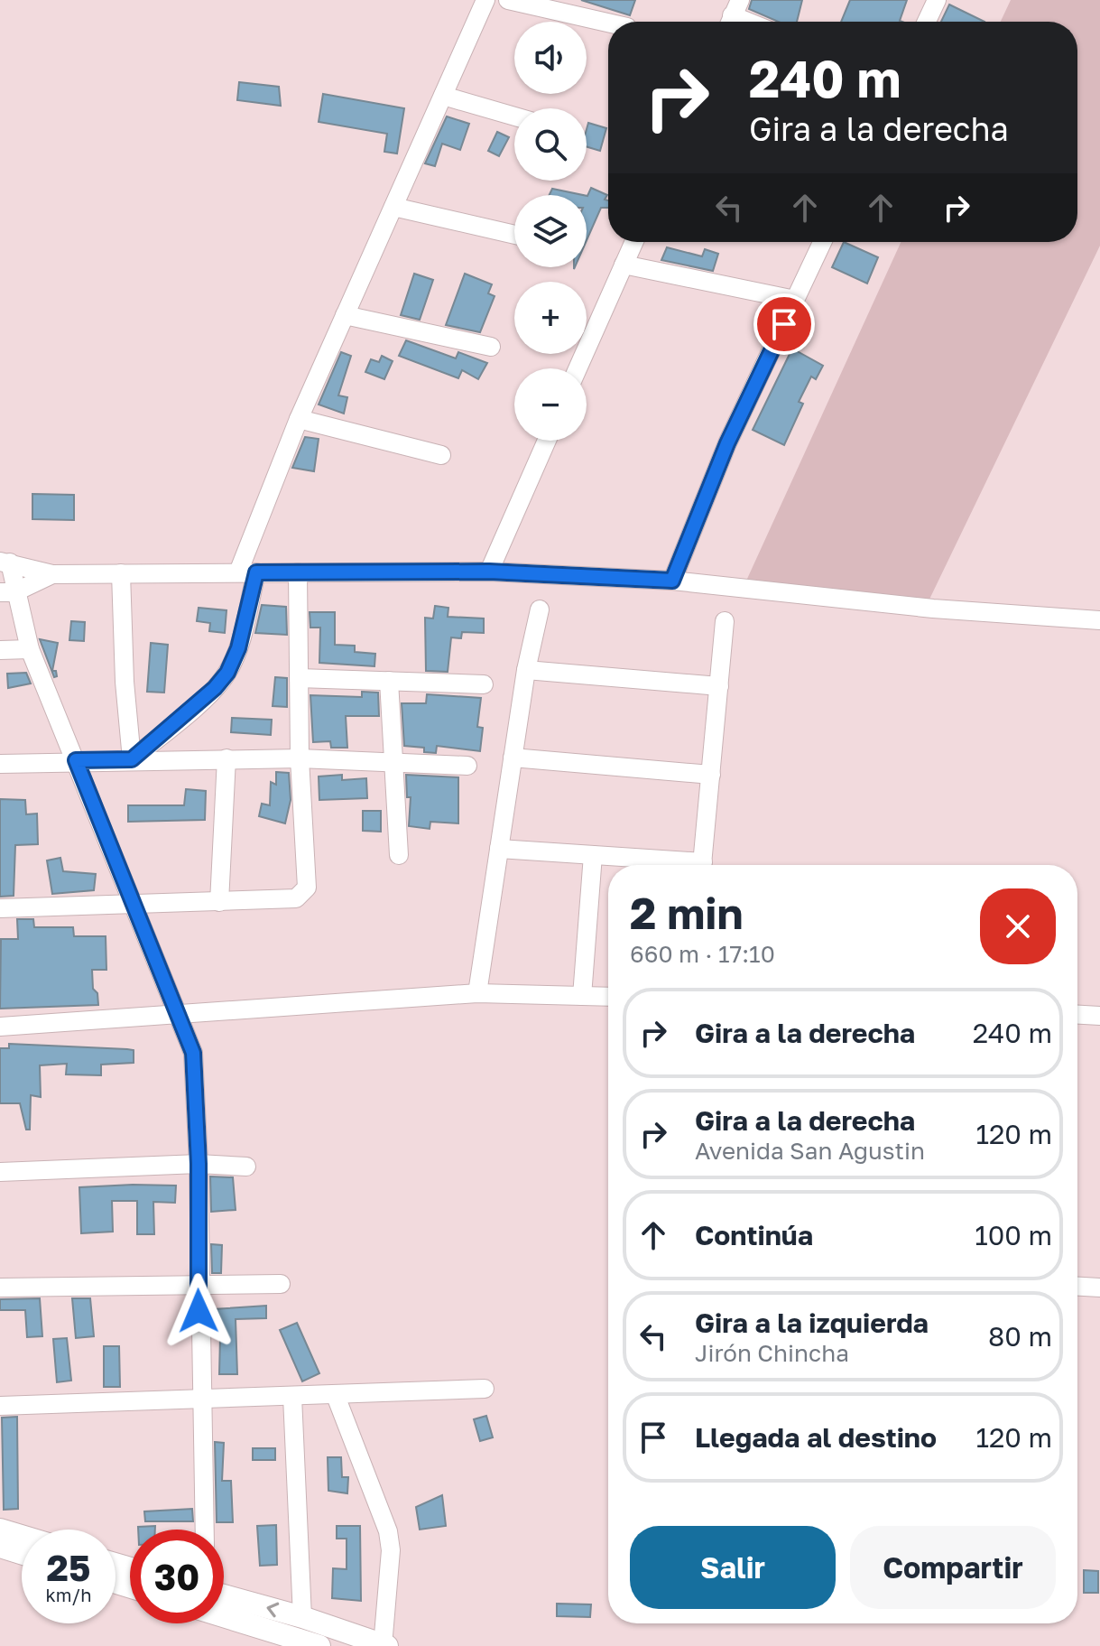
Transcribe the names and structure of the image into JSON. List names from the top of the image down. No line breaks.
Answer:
{"page":{"map_buttons":["+","−"],"turn":["240 m","Gira a la derecha"],"heading":["2 min","660 m · 17:10"],"list":[{"name":"Gira a la derecha","value":"240 m"},{"name":"Gira a la derecha","note":"Avenida San Agustin","value":"120 m"},{"name":"Continúa","value":"100 m"},{"name":"Gira a la izquierda","note":"Jirón Chincha","value":"80 m"},{"name":"Llegada al destino","value":"120 m"}],"buttons":["Salir","Compartir"],"speed":"25 km/h","limit":"30"}}
